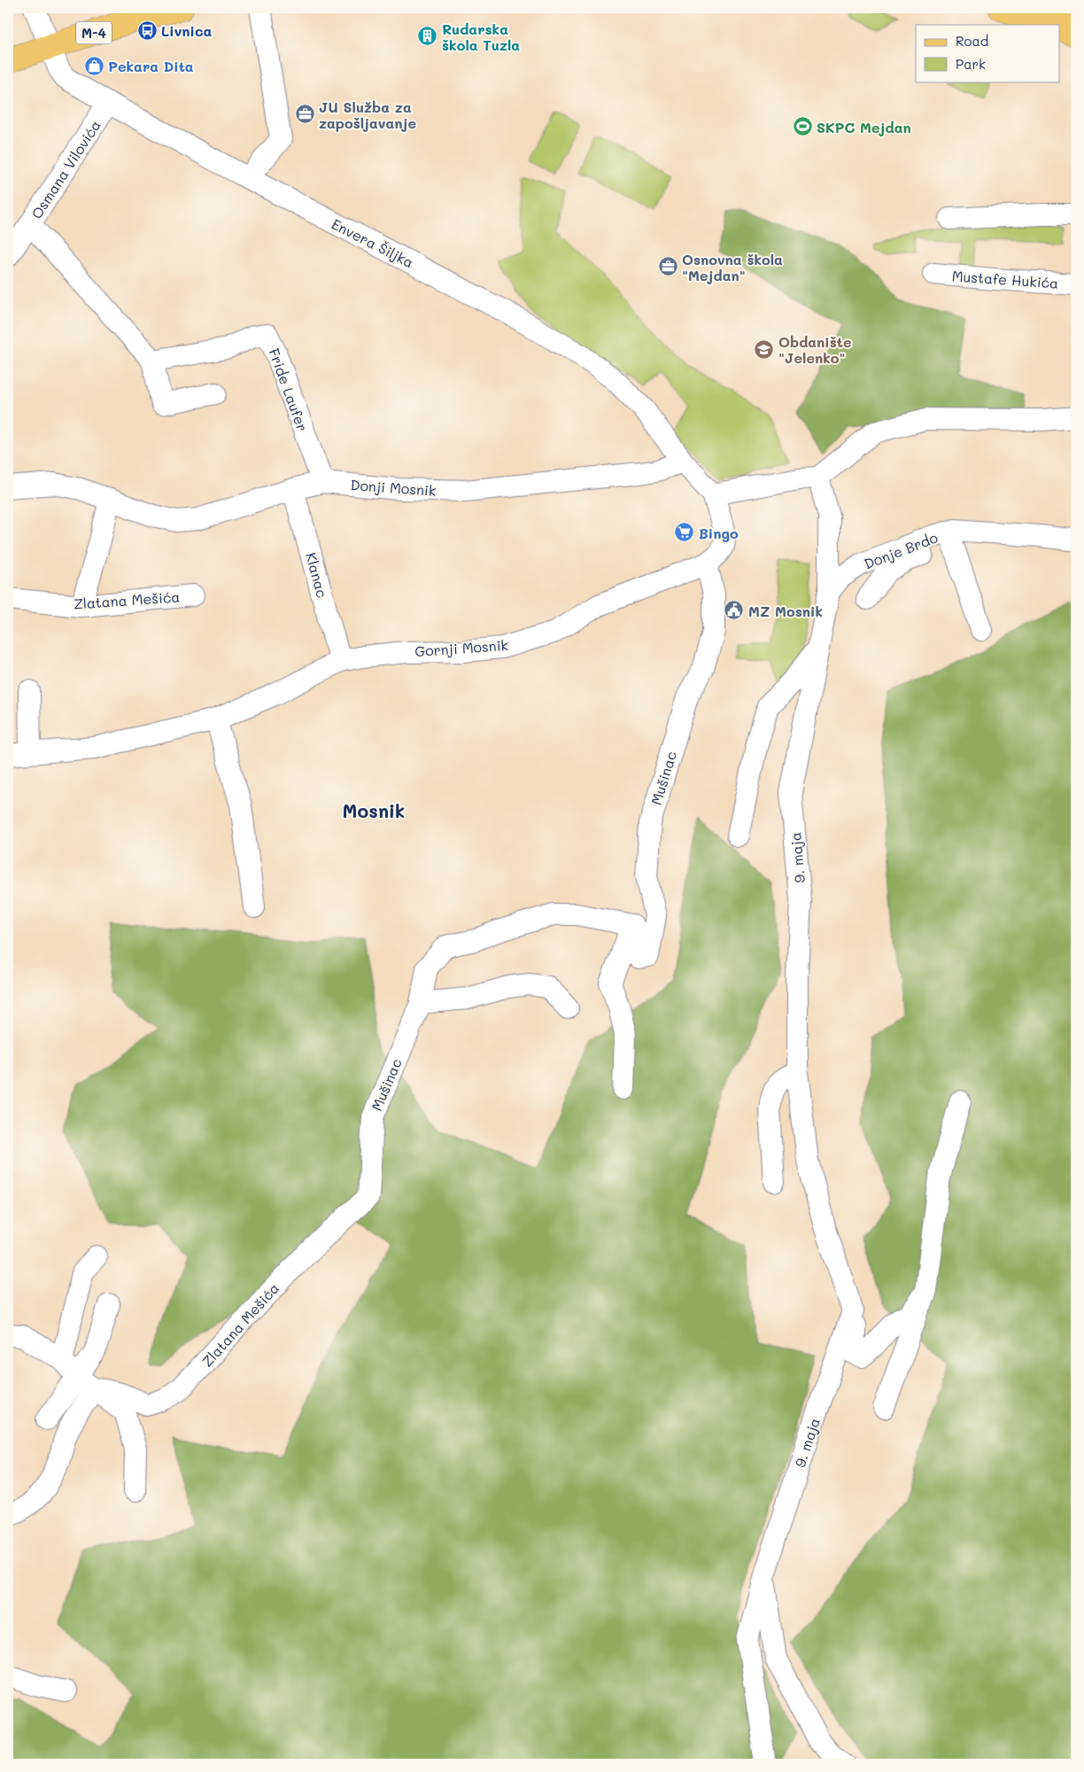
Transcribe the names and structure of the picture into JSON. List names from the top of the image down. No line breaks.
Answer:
{"streets":{"main road":["M-4"],"street":["Osmana Vilovića","Envera Šiljka","Mustafe Hukića","Fride Laufer","Donji Mosnik","Donje Brdo","Klanac","Zlatana Mešića","Gornji Mosnik","Mušinac","9. maja"]},"crossings":[["M-4","Envera Šiljka"],["Osmana Vilovića","Envera Šiljka"],["Envera Šiljka","Donji Mosnik"],["Envera Šiljka","Gornji Mosnik"],["Fride Laufer","Donji Mosnik"],["Donji Mosnik","Klanac"],["Donje Brdo","9. maja"],["Klanac","Gornji Mosnik"],["Zlatana Mešića","Mušinac"],["Gornji Mosnik","Mušinac"]],"districts":["Mosnik"],"places":{"bus stop":["Livnica"],"building":["Rudarska škola Tuzla"],"shop":["Pekara Dita"],"office":["JU Služba za zapošljavanje","Osnovna škola \"Mejdan\""],"sports":["SKPC Mejdan"],"school or university":["Obdanište \"Jelenko\""],"supermarket":["Bingo"],"public building":["MZ Mosnik"]},"legend":["Road","Park"]}
